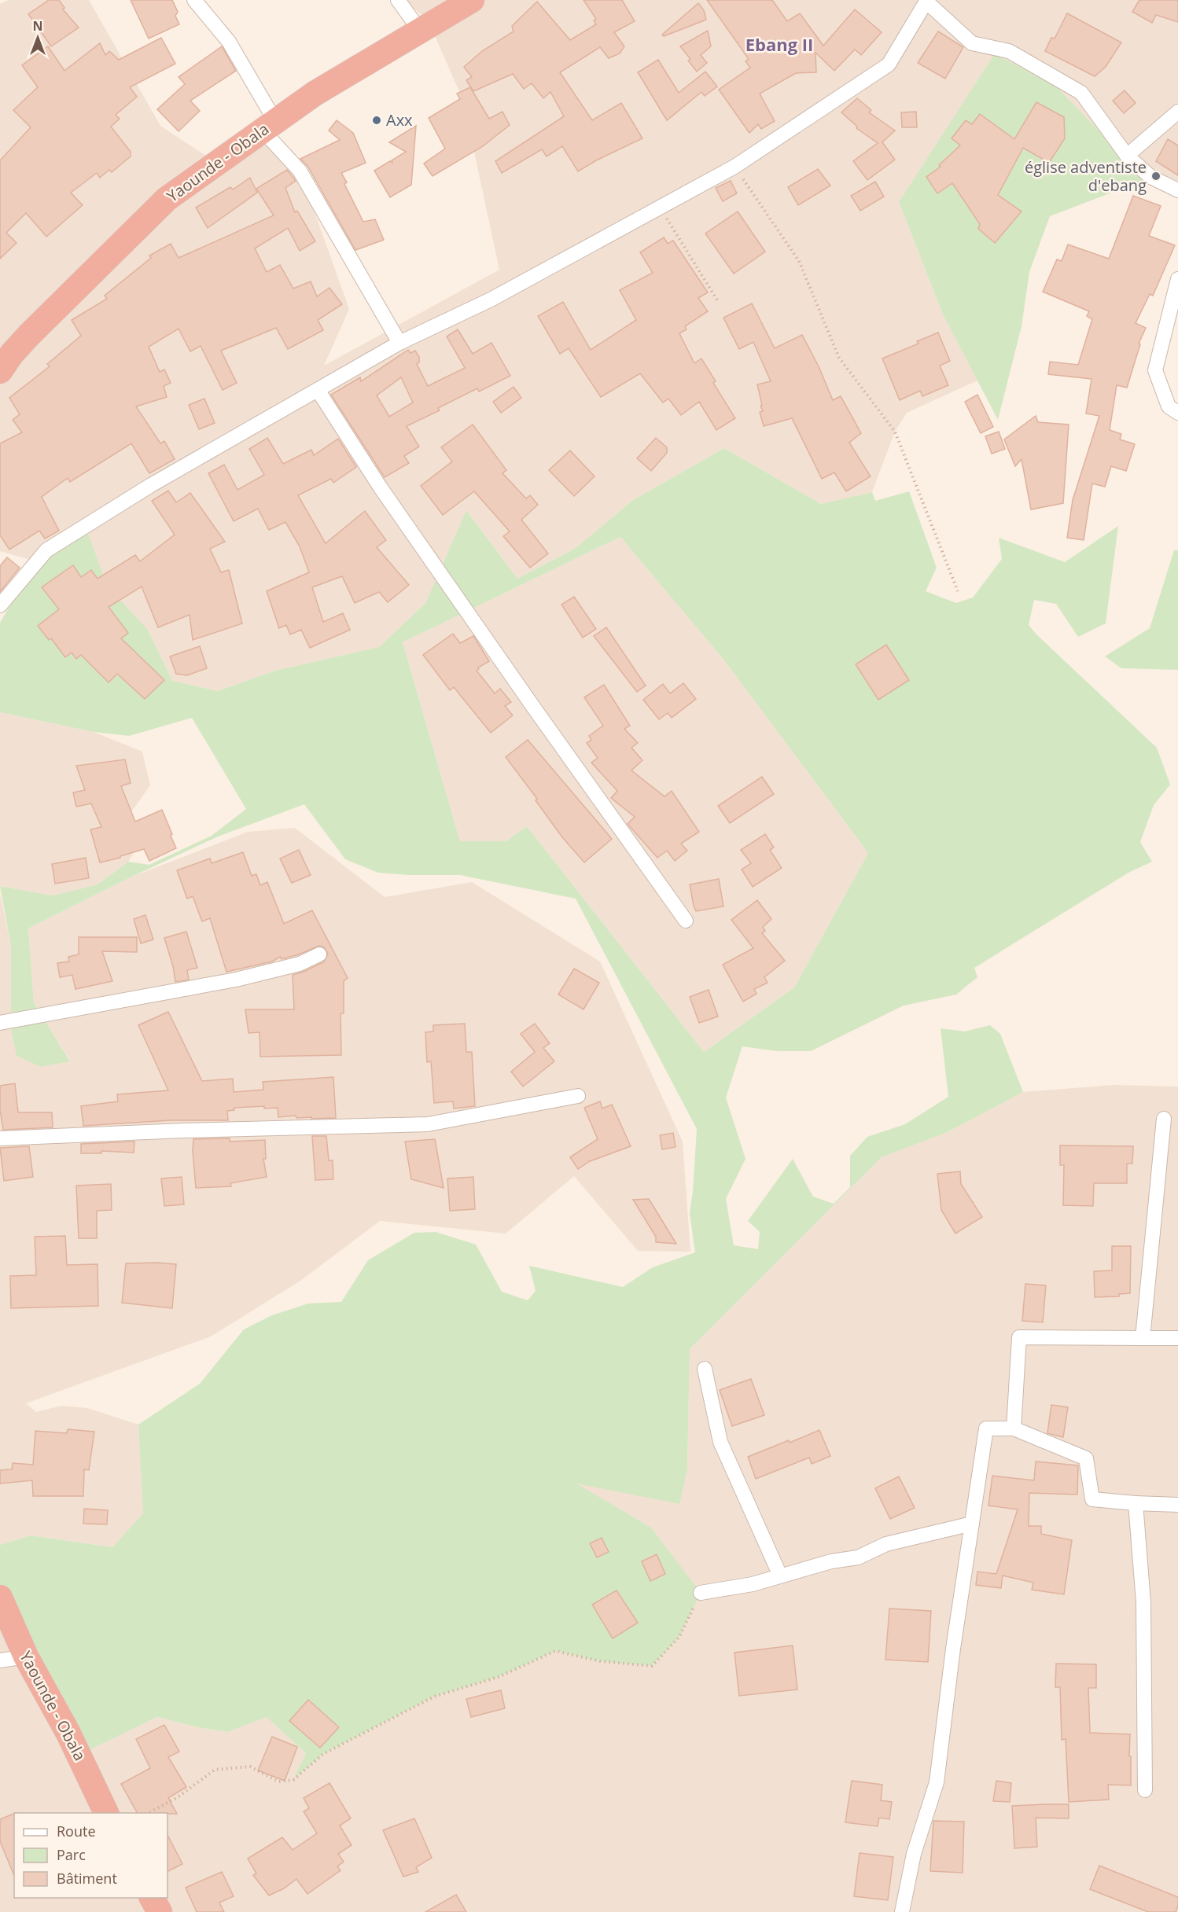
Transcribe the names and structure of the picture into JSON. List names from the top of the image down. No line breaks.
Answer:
{"streets":{"highway":["Yaounde - Obala"]},"districts":["Ebang II"],"places":["Axx","église adventiste d'ebang"],"legend":["Route","Parc","Bâtiment"],"north":"top"}
